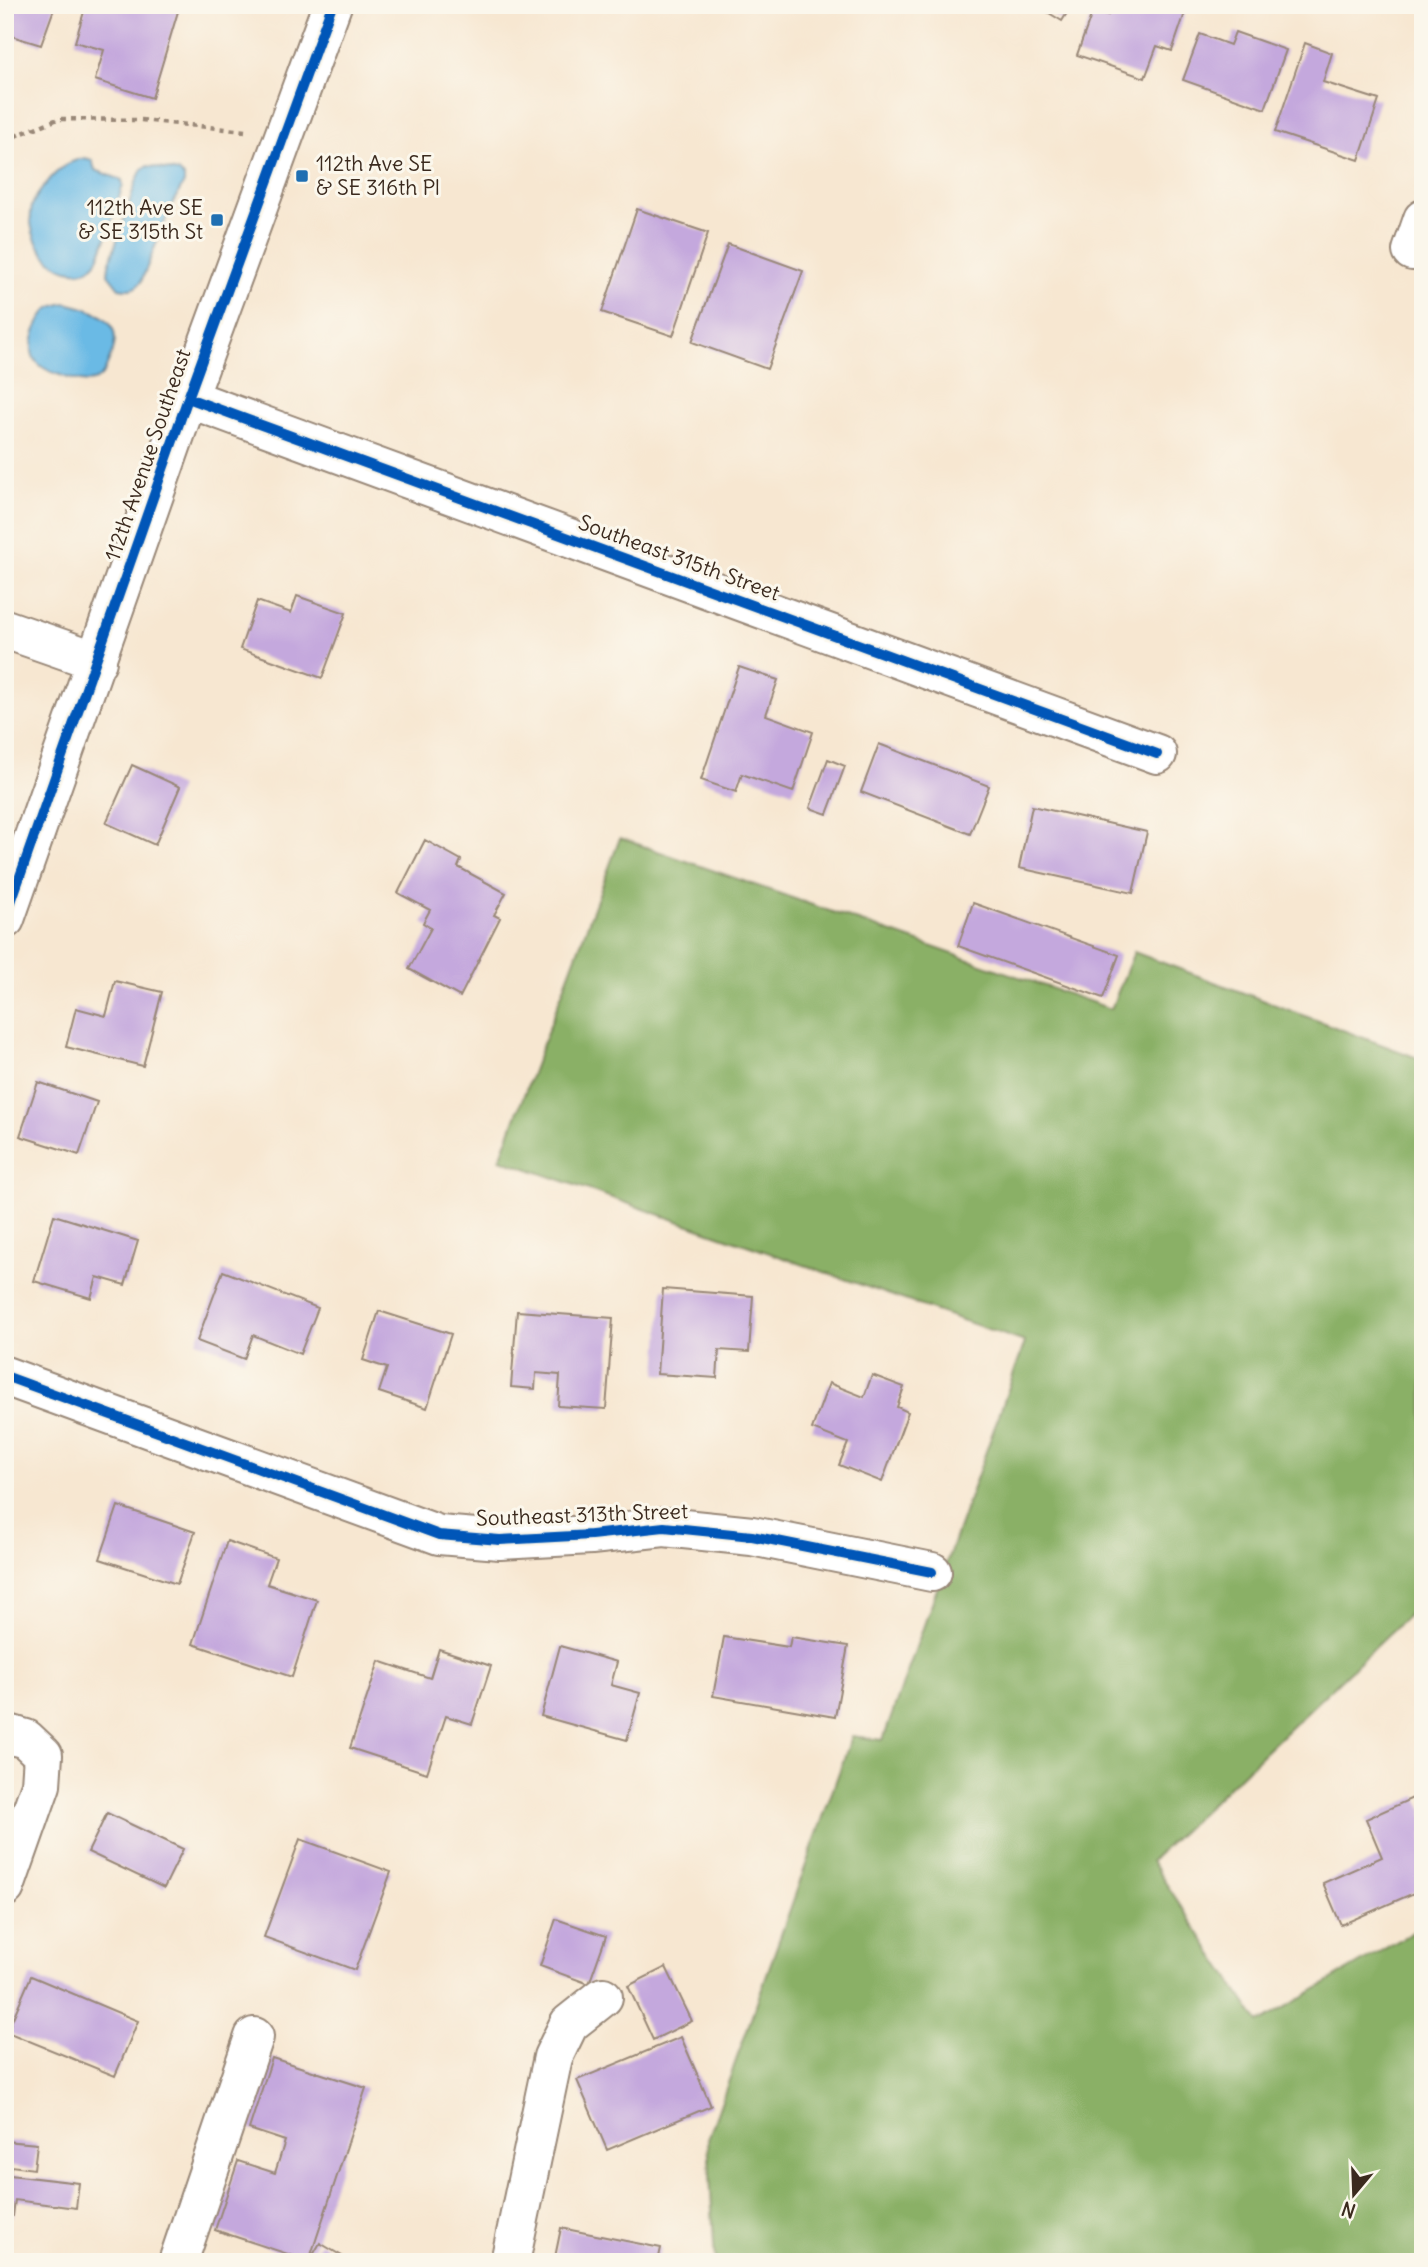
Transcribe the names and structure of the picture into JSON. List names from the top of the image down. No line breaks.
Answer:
{"streets":{"street":["112th Avenue Southeast","Southeast 315th Street","Southeast 313th Street"]},"crossings":[["112th Avenue Southeast","Southeast 315th Street"]],"places":{"transit":["112th Ave SE & SE 316th Pl","112th Ave SE & SE 315th St"]},"north":"bottom"}
